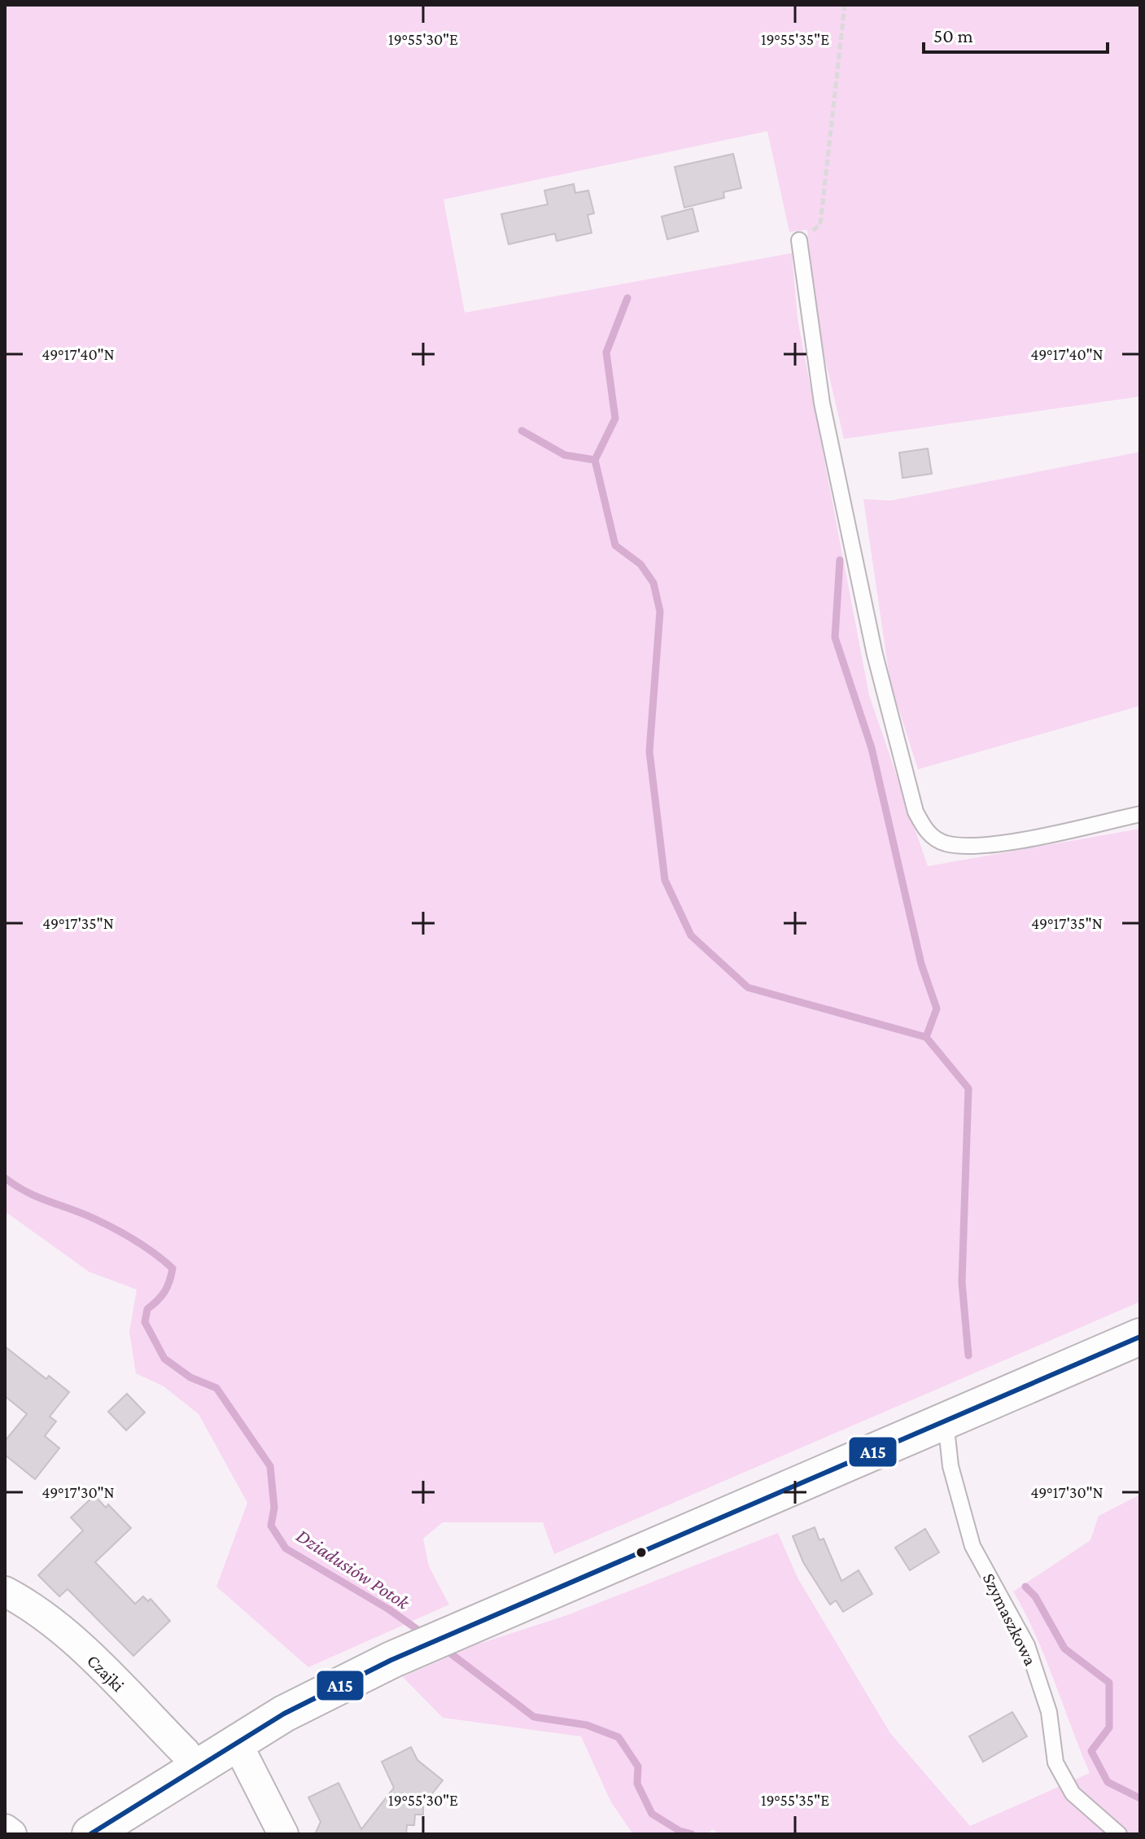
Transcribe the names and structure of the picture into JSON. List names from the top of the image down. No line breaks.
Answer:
{"streets":{"street":["Czajki"],"lane":["Szymaszkowa"]},"water":["Dziadusiów Potok"],"lines":["transit line A15"],"scale_bar":"50 m","coordinates":["19°55'30\"E","19°55'35\"E","49°17'40\"N","49°17'35\"N","49°17'30\"N"]}
